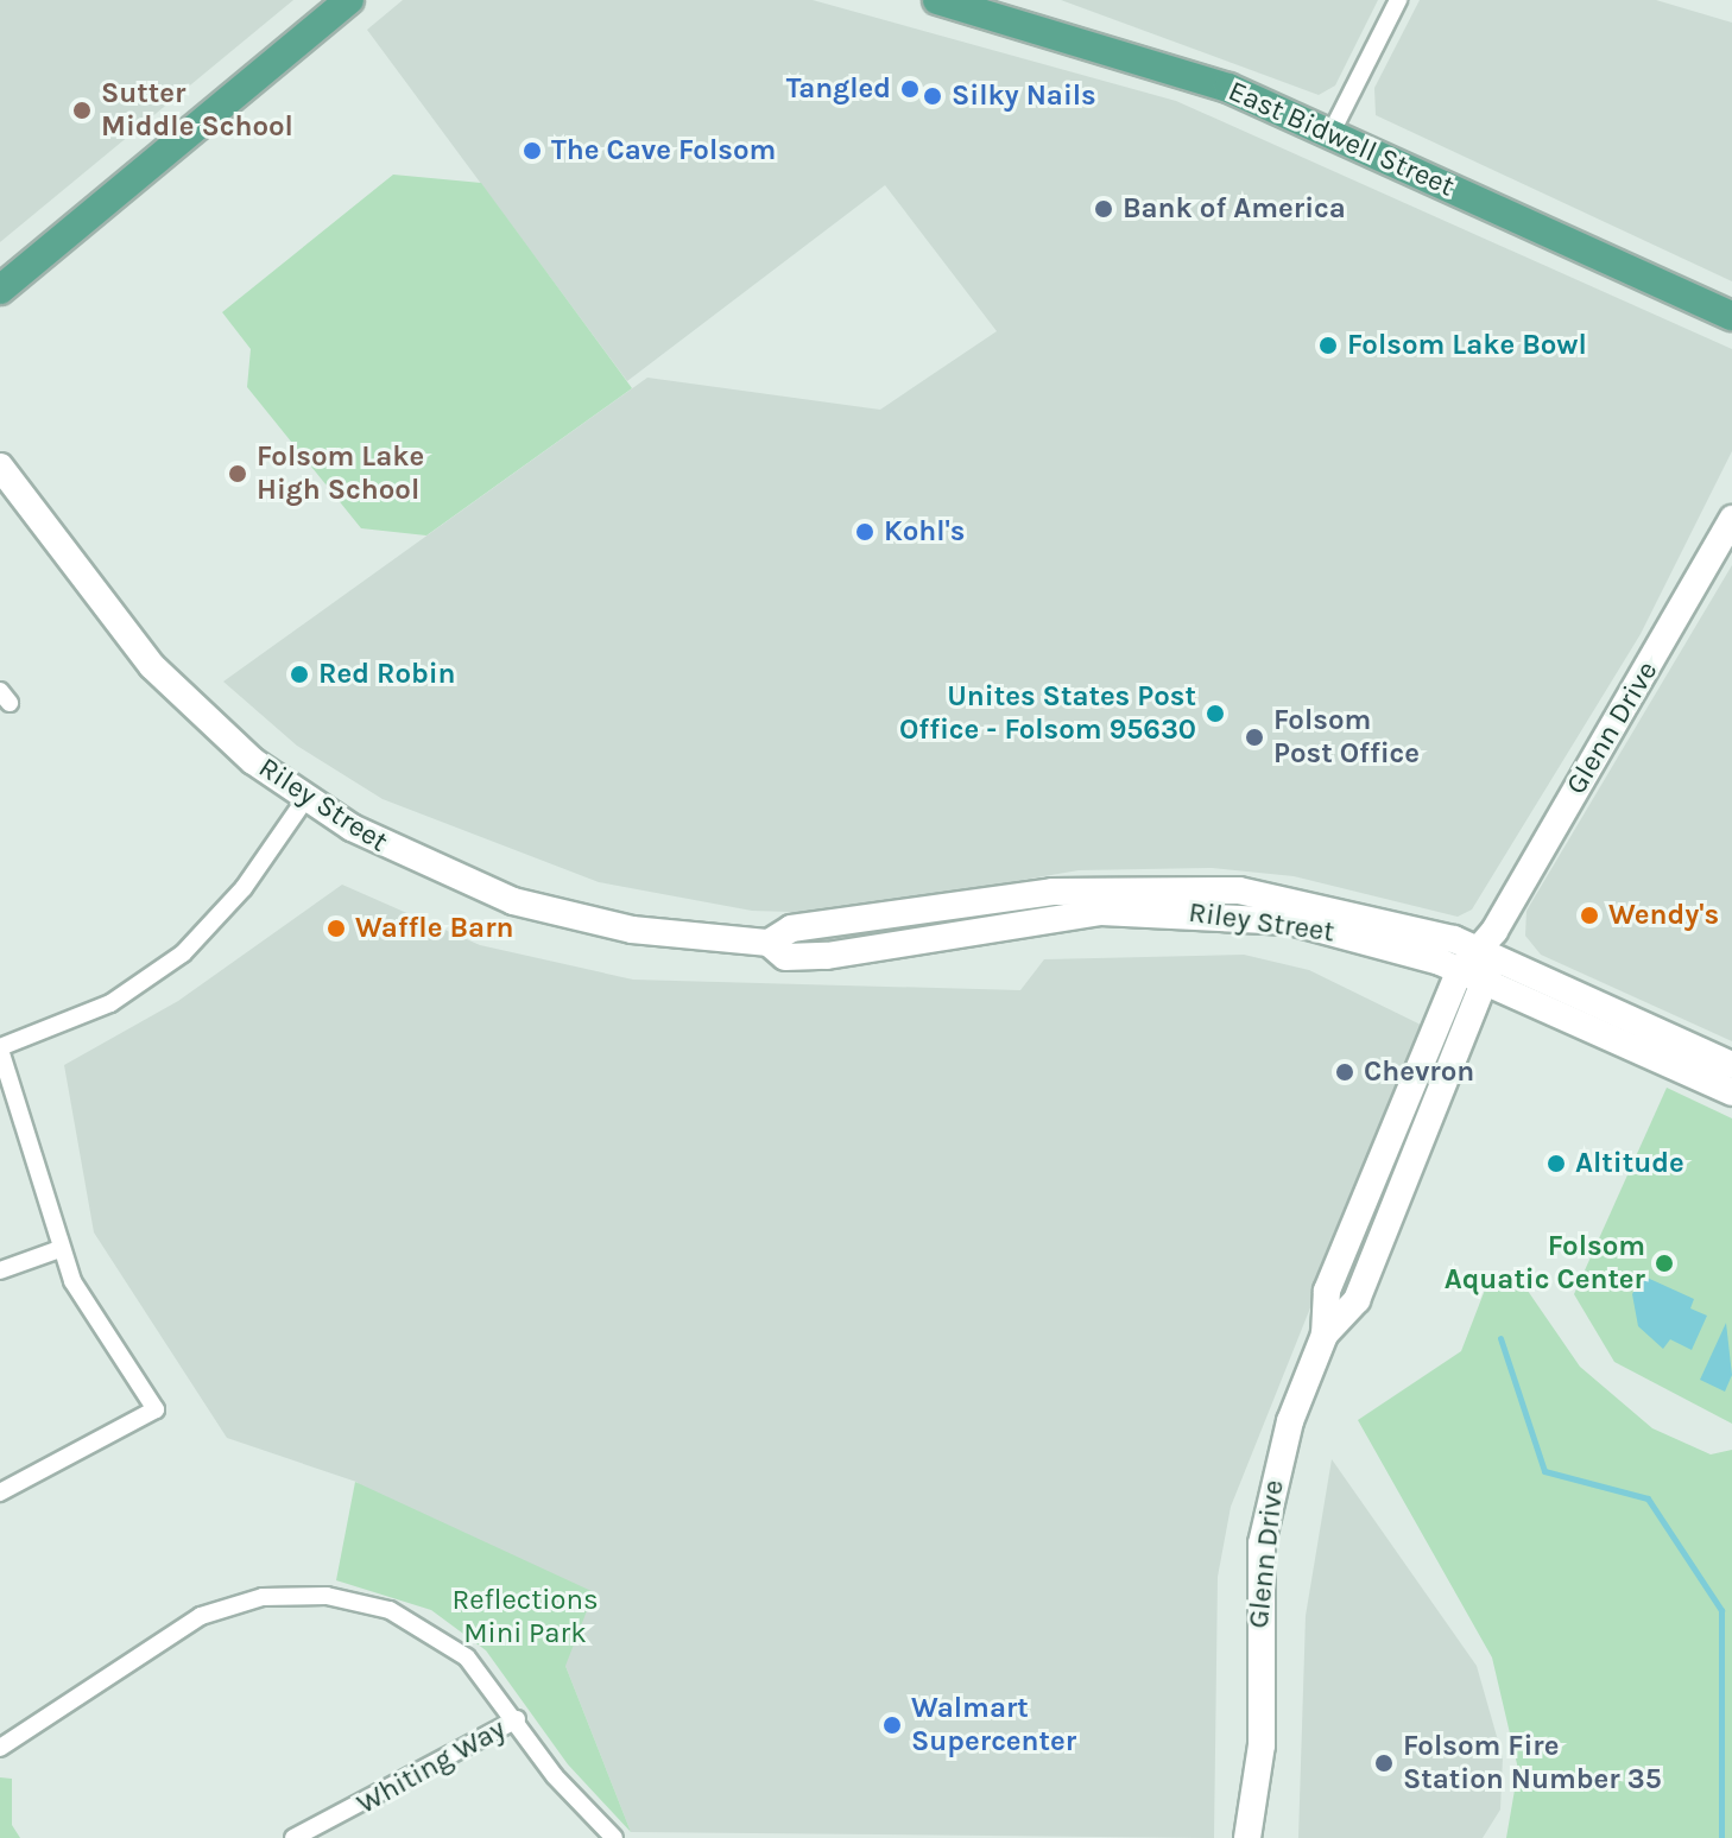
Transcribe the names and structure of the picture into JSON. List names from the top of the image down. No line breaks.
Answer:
{"streets":{"main road":["East Bidwell Street","Glenn Drive","Riley Street"],"street":["Whiting Way"]},"crossings":[["Glenn Drive","Riley Street"]],"parks":["Reflections Mini Park"],"places":["Tangled","Silky Nails","Sutter Middle School","The Cave Folsom","Bank of America","Folsom Lake Bowl","Folsom Lake High School","Kohl's","Red Robin","Unites States Post Office - Folsom 95630","Folsom Post Office","Wendy's","Waffle Barn","Chevron","Altitude","Folsom Aquatic Center","Walmart Supercenter","Folsom Fire Station Number 35"]}
